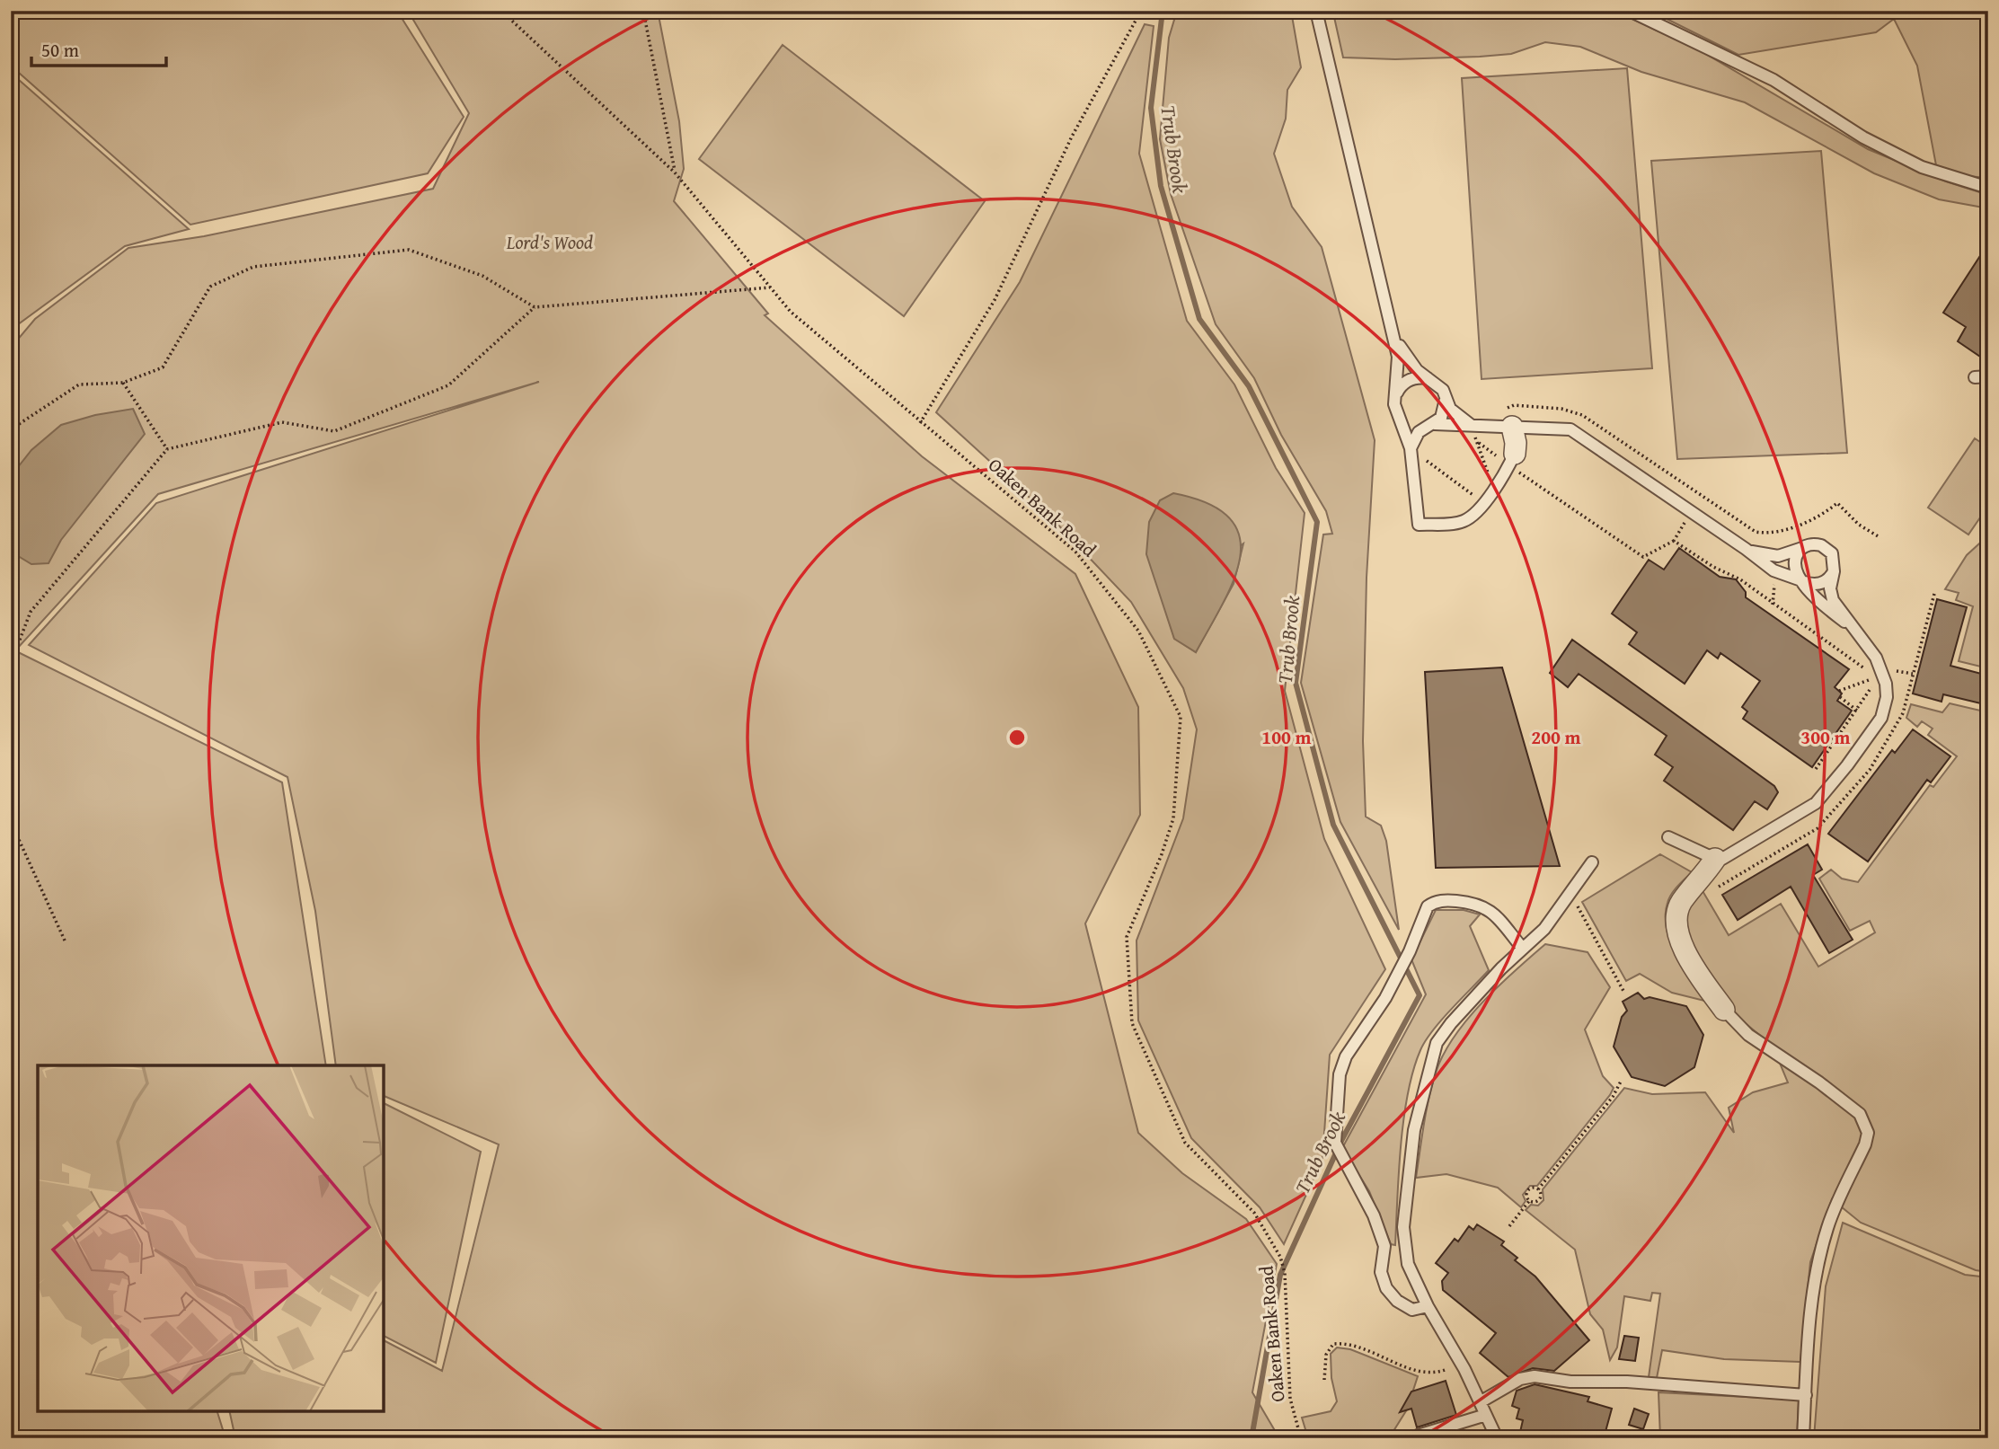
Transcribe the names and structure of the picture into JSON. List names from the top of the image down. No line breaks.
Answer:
{"streets":{"path":["Oaken Bank Road"]},"water":["Trub Brook"],"parks":["Lord's Wood"],"scale_bar":"50 m","rings":["100 m","200 m","300 m"]}
